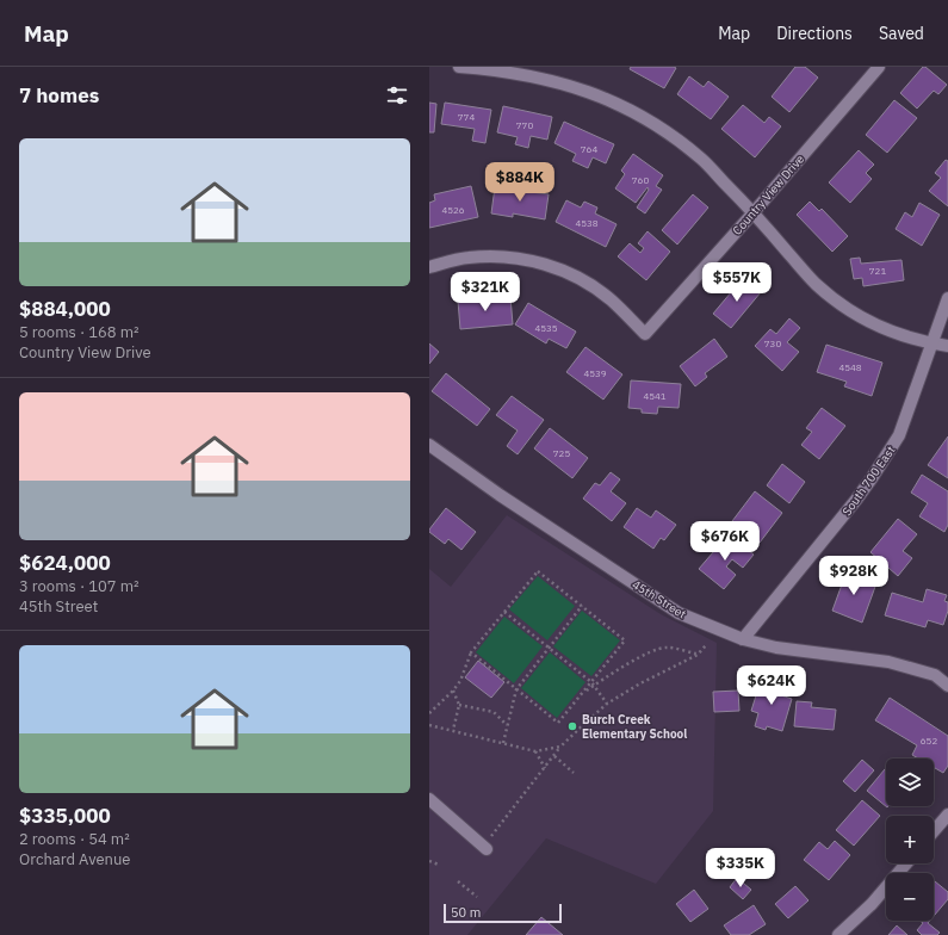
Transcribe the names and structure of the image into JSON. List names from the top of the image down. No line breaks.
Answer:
{"streets":{"street":["Country View Drive","South 700 East","45th Street"]},"crossings":[["South 700 East","45th Street"]],"places":["Burch Creek Elementary School"],"house_numbers":["774","770","764","760","4526","4538","721","4535","730","4548","4539","4541","725","652"],"scale_bar":"50 m","page":{"header":"Map","nav":["Map","Directions","Saved"],"heading":"7 homes","list":[{"name":"$884,000","note":"5 rooms · 168 m² · Country View Drive"},{"name":"$624,000","note":"3 rooms · 107 m² · 45th Street"},{"name":"$335,000","note":"2 rooms · 54 m² · Orchard Avenue"}],"price":["$884K","$557K","$321K","$676K","$928K","$624K","$335K"],"map_buttons":["+","−"],"scale":"50 m"}}
